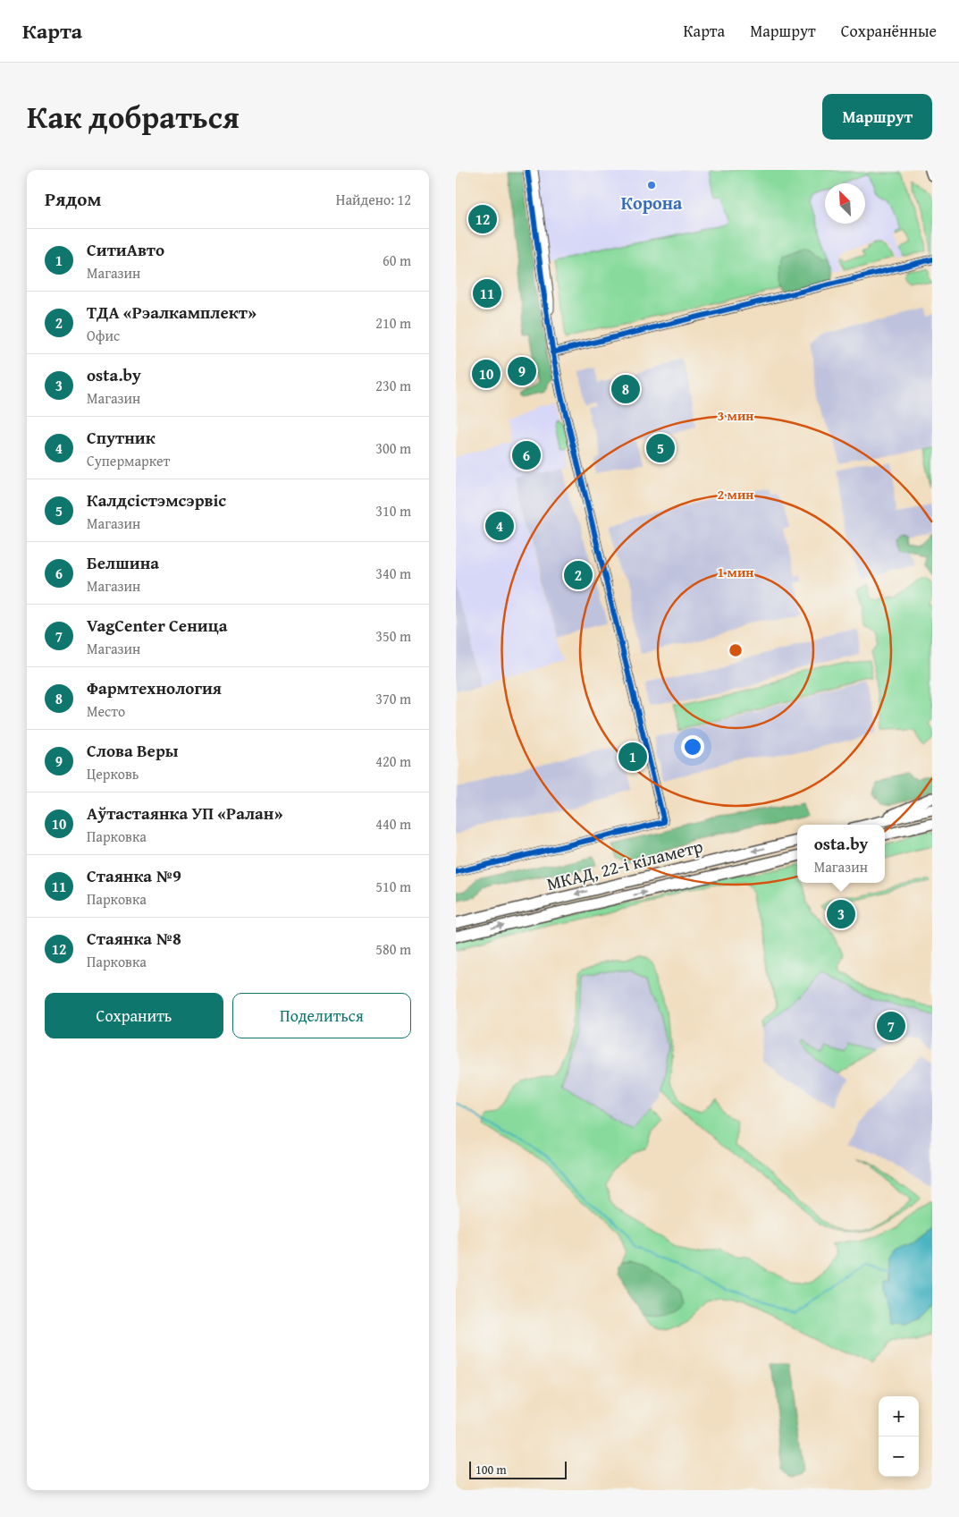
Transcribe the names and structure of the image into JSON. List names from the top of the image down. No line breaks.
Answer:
{"streets":{"main road":["МКАД, 22-і кіламетр"]},"places":["Корона"],"scale_bar":"100 m","north":"top left","page":{"header":"Карта","nav":["Карта","Маршрут","Сохранённые"],"title":"Как добраться","buttons":["Маршрут",["Сохранить","Поделиться"]],"heading":["Рядом","Найдено: 12"],"pins":["12","11","9","10","8","5","6","4","2","1","3","7"],"list":[{"mark":"1","name":"СитиАвто","note":"Магазин","value":"60 m"},{"mark":"2","name":"ТДА «Рэалкамплект»","note":"Офис","value":"210 m"},{"mark":"3","name":"osta.by","note":"Магазин","value":"230 m"},{"mark":"4","name":"Спутник","note":"Супермаркет","value":"300 m"},{"mark":"5","name":"Калдсістэмсэрвіс","note":"Магазин","value":"310 m"},{"mark":"6","name":"Белшина","note":"Магазин","value":"340 m"},{"mark":"7","name":"VagCenter Сеница","note":"Магазин","value":"350 m"},{"mark":"8","name":"Фармтехнология","note":"Место","value":"370 m"},{"mark":"9","name":"Слова Веры","note":"Церковь","value":"420 m"},{"mark":"10","name":"Аўтастаянка УП «Ралан»","note":"Парковка","value":"440 m"},{"mark":"11","name":"Стаянка №9","note":"Парковка","value":"510 m"},{"mark":"12","name":"Стаянка №8","note":"Парковка","value":"580 m"}],"popup":["osta.by","Магазин"],"map_buttons":["+","−"],"scale":"100 m"},"rings":["3 мин","2 мин","1 мин"]}
